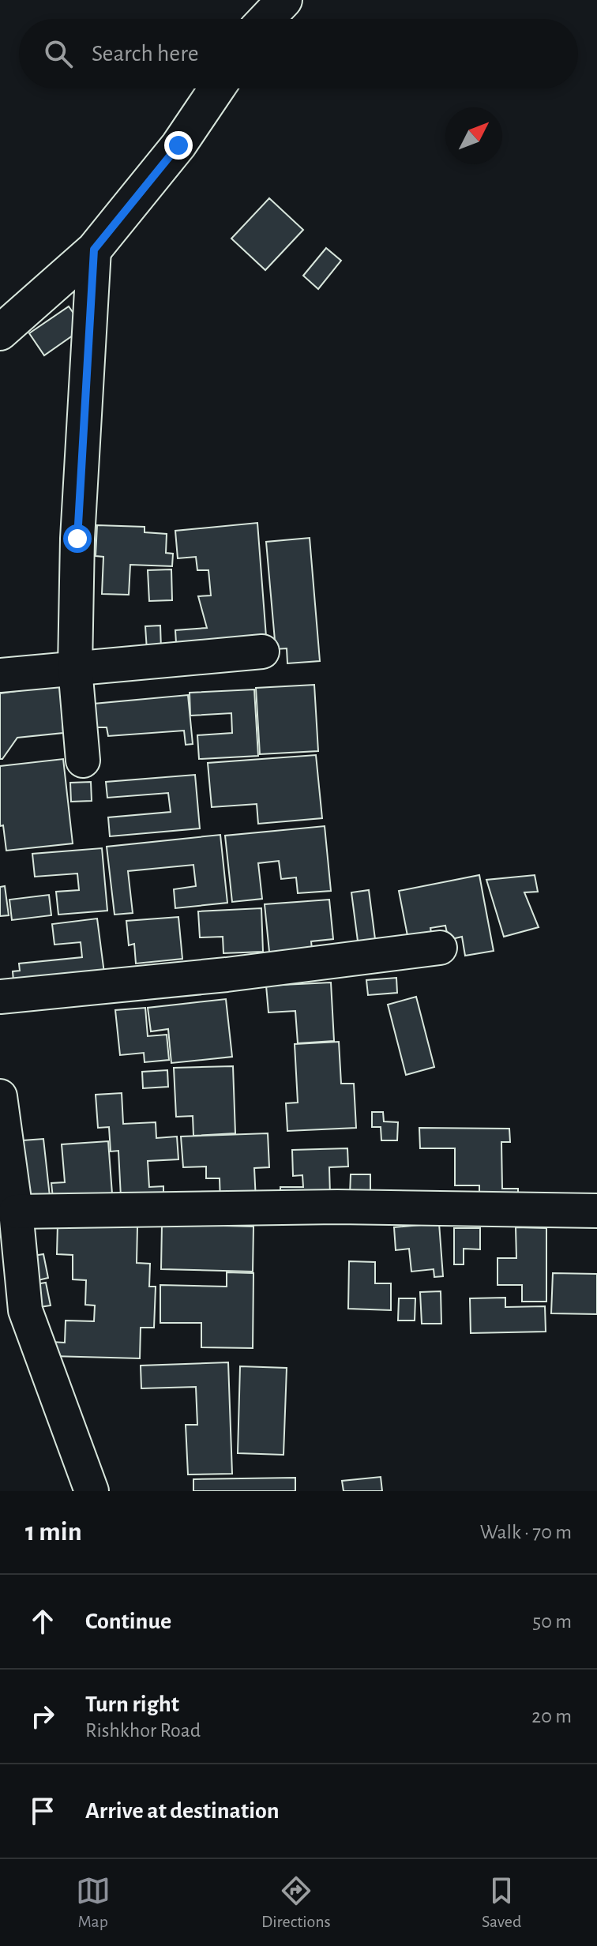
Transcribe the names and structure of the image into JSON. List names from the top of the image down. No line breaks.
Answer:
{"north":"top right","page":{"search":"Search here","heading":["1 min","Walk · 70 m"],"list":[["Continue","50 m"],["Turn right","Rishkhor Road","20 m"],"Arrive at destination"],"nav":["Map","Directions","Saved"]}}
